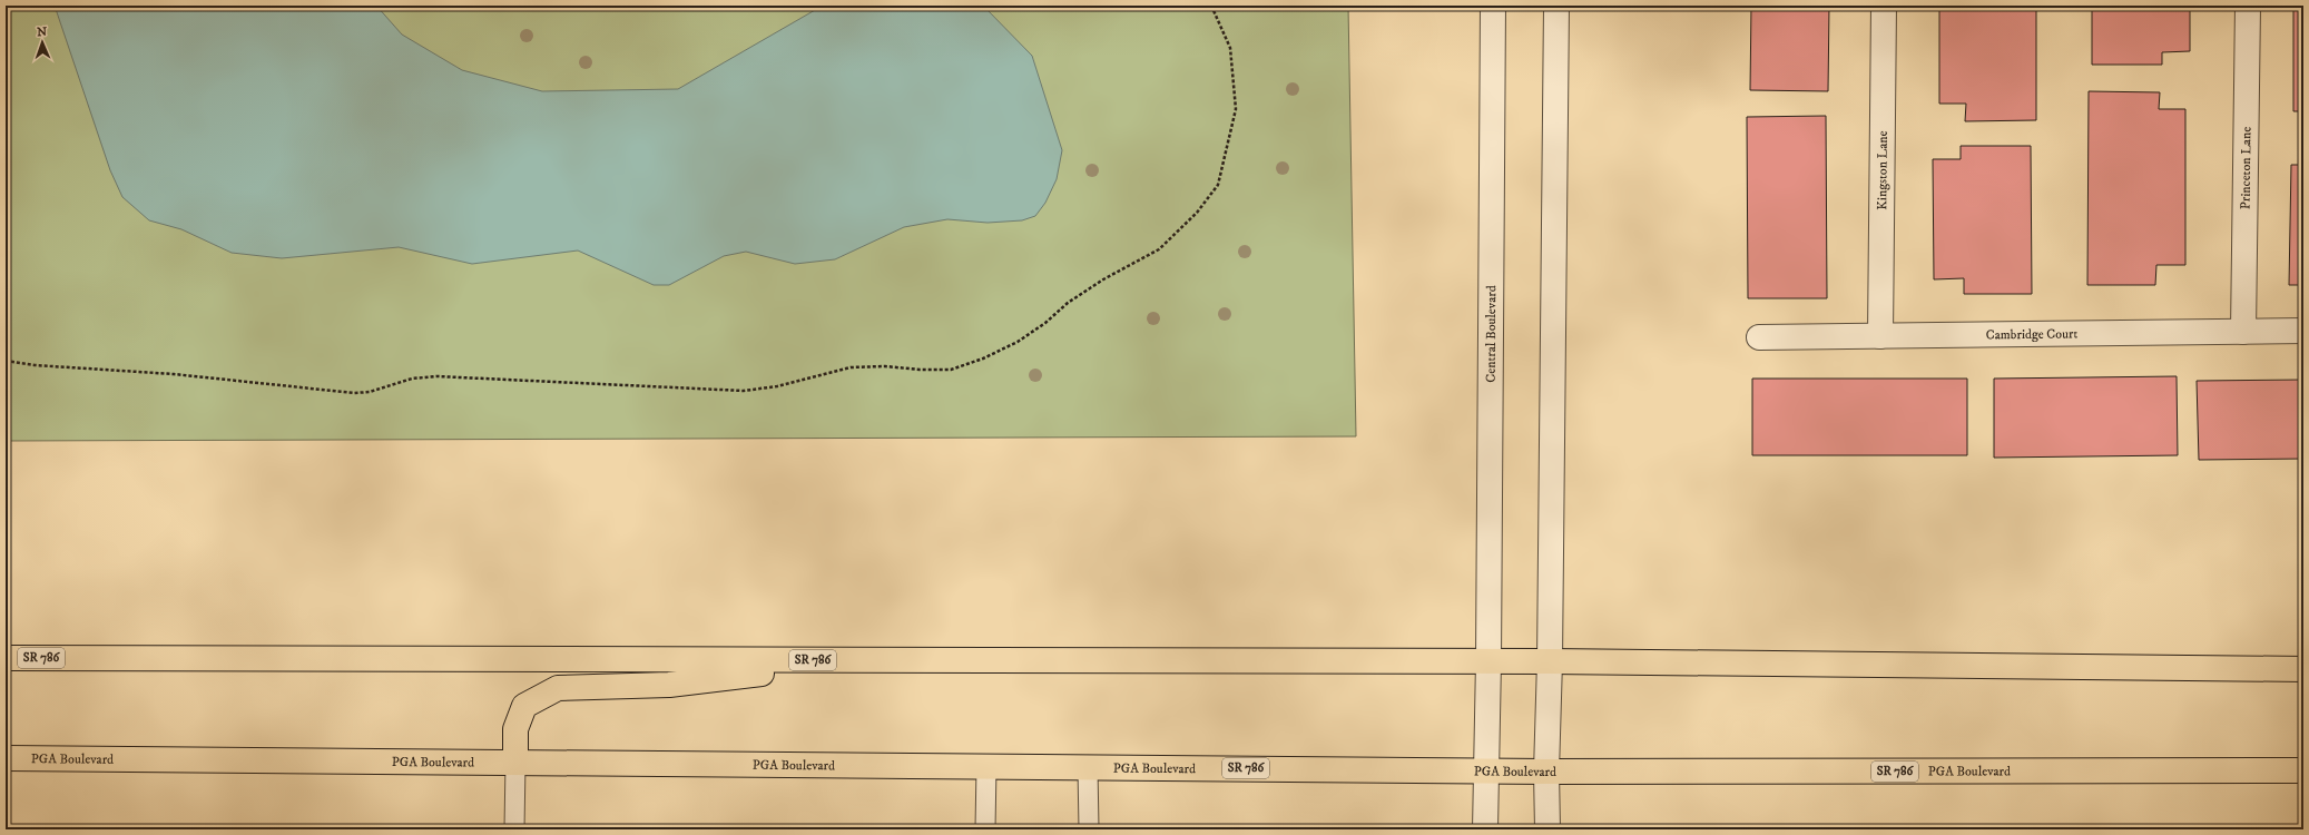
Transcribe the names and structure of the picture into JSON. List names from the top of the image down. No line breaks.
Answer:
{"streets":{"main road":["SR 786","PGA Boulevard"],"street":["Princeton Lane","Kingston Lane","Central Boulevard","Cambridge Court"]},"crossings":[["Princeton Lane","Cambridge Court"],["Kingston Lane","Cambridge Court"],["Central Boulevard","SR 786"],["Central Boulevard","PGA Boulevard"]],"north":"top"}
